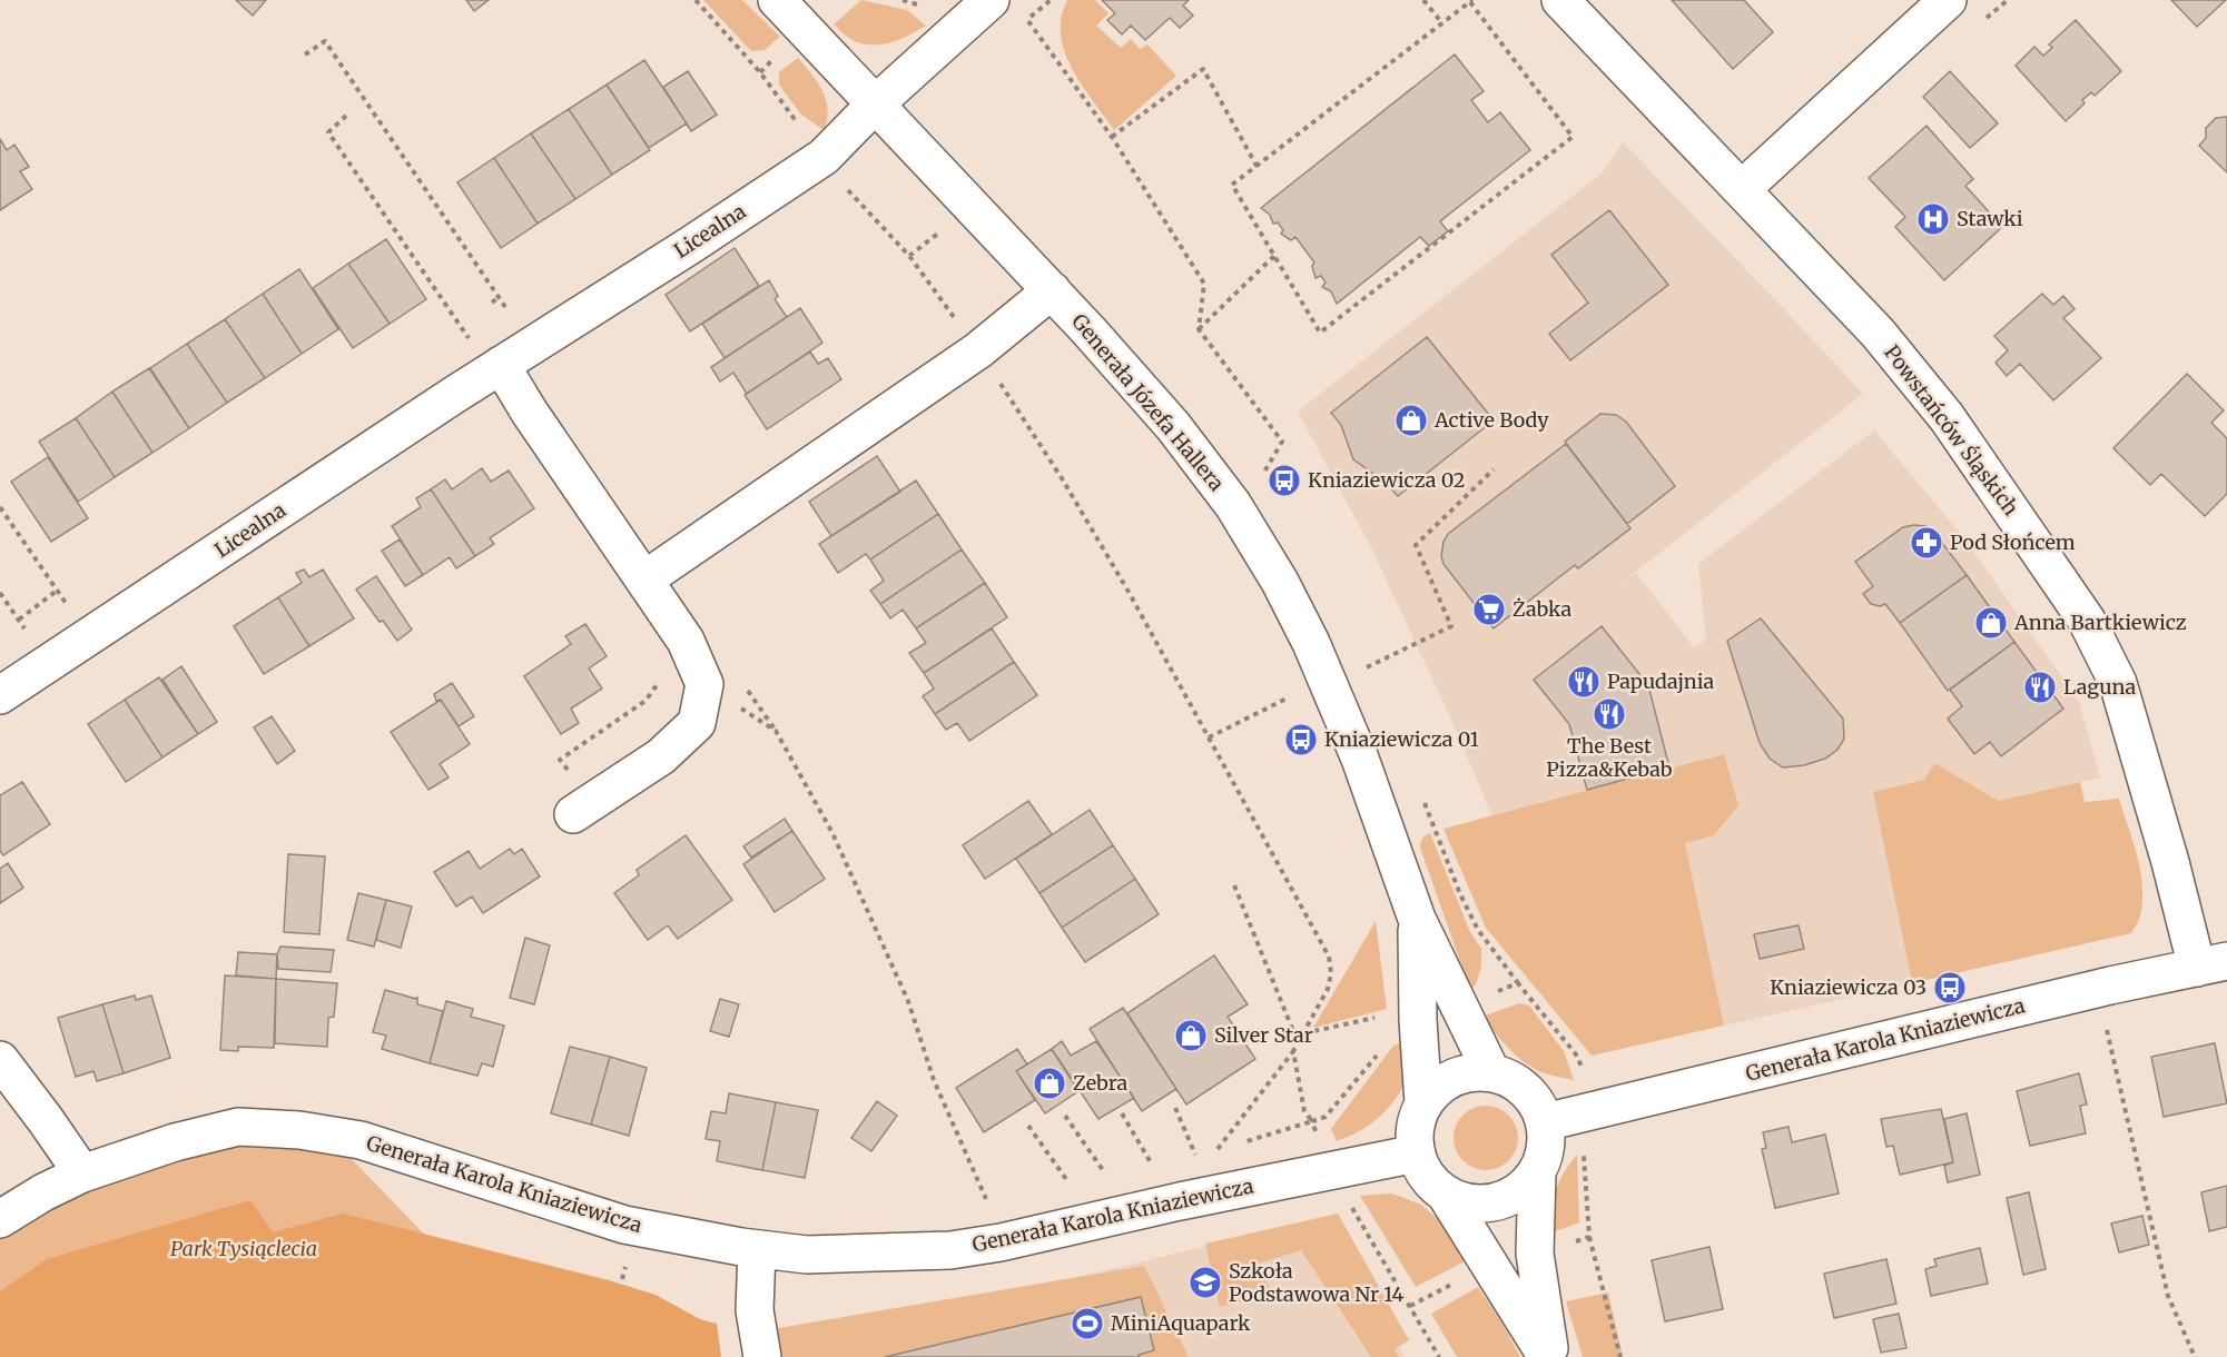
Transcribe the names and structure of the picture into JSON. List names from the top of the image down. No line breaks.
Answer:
{"streets":{"street":["Licealna","Generała Józefa Hallera","Powstańców Śląskich","Generała Karola Kniaziewicza"]},"crossings":[["Licealna","Generała Józefa Hallera"],["Generała Józefa Hallera","Generała Karola Kniaziewicza"],["Powstańców Śląskich","Generała Karola Kniaziewicza"]],"parks":["Park Tysiąclecia"],"places":{"hospital":["Stawki"],"shop":["Active Body","Anna Bartkiewicz","Silver Star","Zebra"],"bus stop":["Kniaziewicza 02","Kniaziewicza 01","Kniaziewicza 03"],"pharmacy":["Pod Słońcem"],"supermarket":["Żabka"],"restaurant":["Papudajnia","Laguna","The Best Pizza&Kebab"],"school or university":["Szkoła Podstawowa Nr 14"],"sports":["MiniAquapark"]}}
